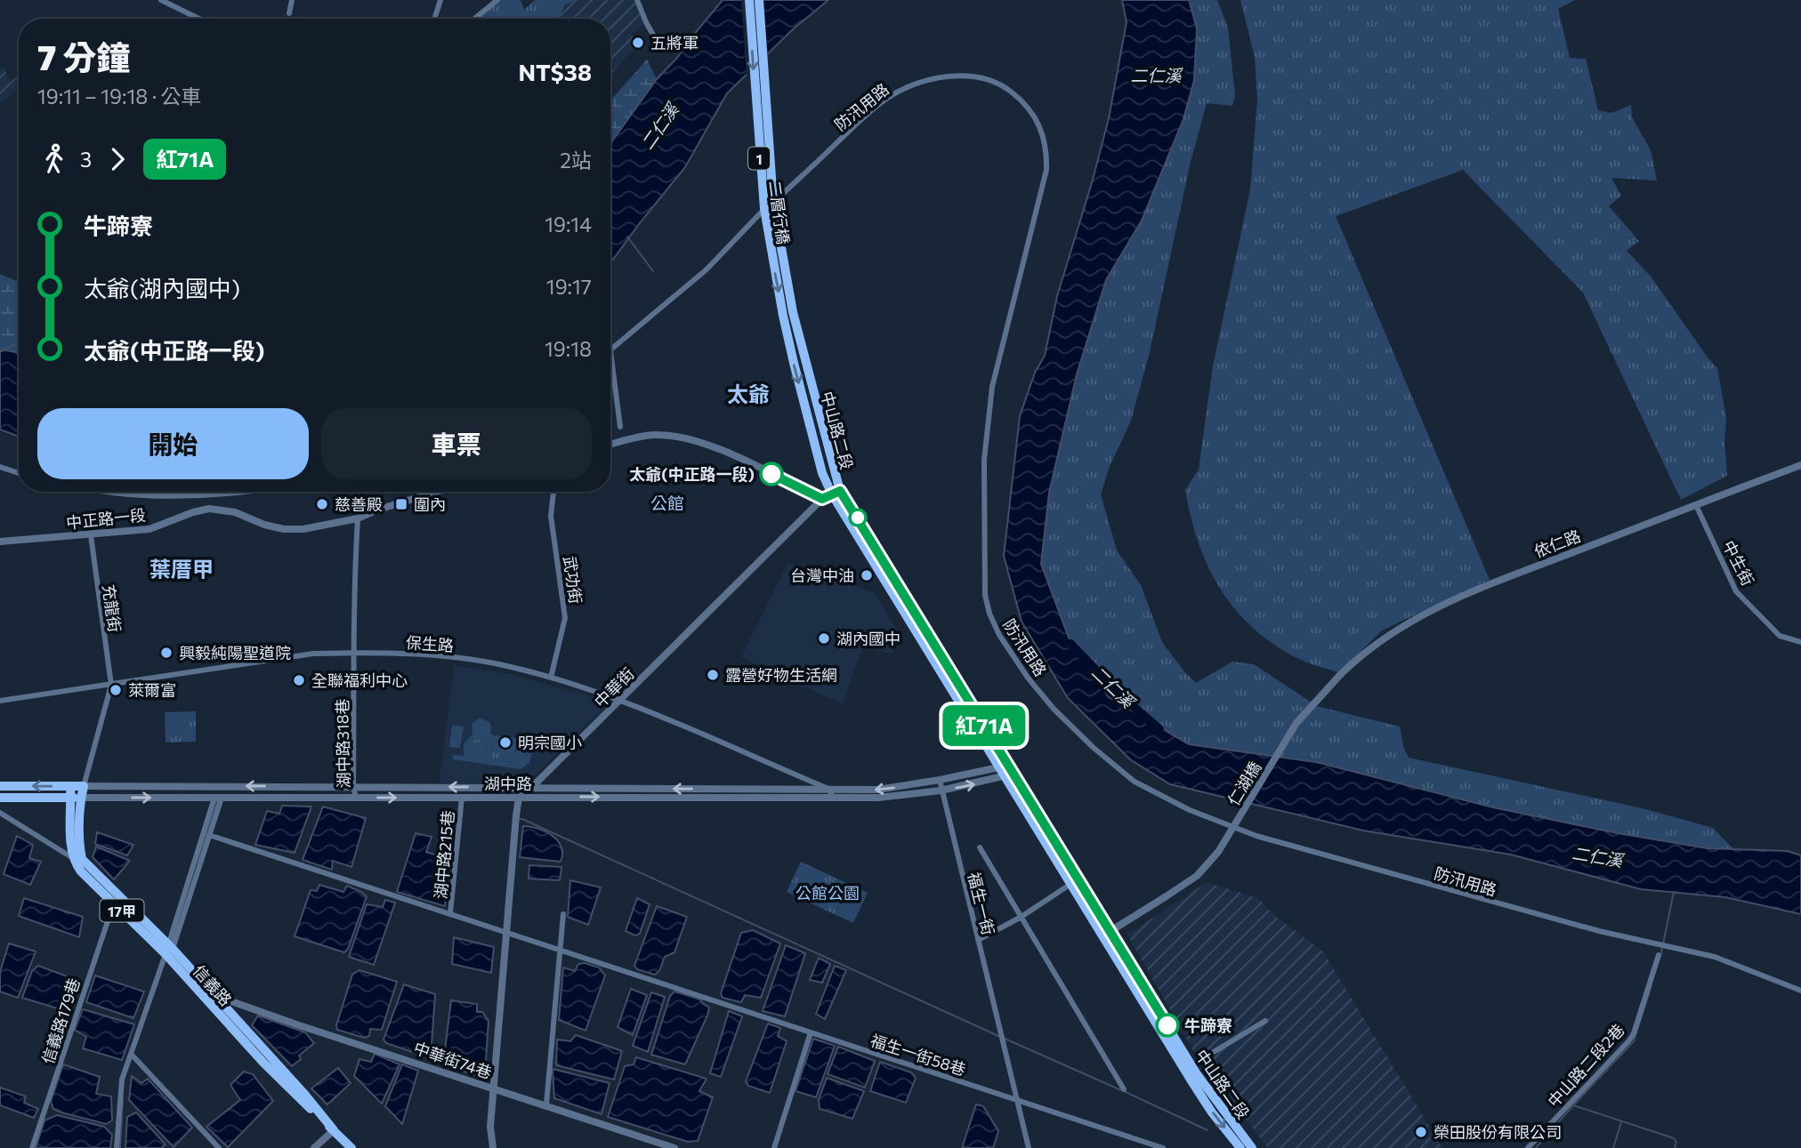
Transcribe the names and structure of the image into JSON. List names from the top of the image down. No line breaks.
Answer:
{"streets":{"main road":["1","二層行橋","中山路二段","湖中路","17甲","信義路"],"street":["防汛用路","中正路一段","依仁路","中生街","武功街","充龍街","保生路","中華街","湖中路318巷","仁湖橋","湖中路215巷","福生一街","信義路179巷","福生一街58巷","中華街74巷","中山路二段2巷"]},"crossings":[["防汛用路","二層行橋"],["二層行橋","中山路二段"],["中山路二段","湖中路"],["中山路二段","仁湖橋"],["中正路一段","充龍街"],["中正路一段","湖中路318巷"],["依仁路","中生街"],["依仁路","仁湖橋"],["武功街","保生路"],["充龍街","保生路"],["保生路","中華街"],["保生路","湖中路318巷"],["保生路","湖中路"],["中華街","湖中路"],["湖中路318巷","湖中路"],["湖中路","湖中路215巷"],["湖中路","福生一街"],["湖中路","17甲"],["湖中路","信義路"],["福生一街","福生一街58巷"],["17甲","信義路"],["信義路","信義路179巷"],["信義路","中華街74巷"]],"districts":["太爺","公館","葉厝甲"],"water":["二仁溪"],"parks":["公館公園"],"places":{"other":["五將軍","太爺(中正路一段)","慈善殿","台灣中油","湖內國中","興毅純陽聖道院","露營好物生活網","全聯福利中心","萊爾富","明宗國小","牛蹄寮","榮田股份有限公司"],"transit":["圍內"]},"lines":["bus line 紅71A"],"page":{"on_map":"紅71A","heading":["7 分鐘","19:11 – 19:18 · 公車","NT$38"],"legs":["3","紅71A","2站"],"list":[{"name":"牛蹄寮","value":"19:14"},{"name":"太爺(湖內國中)","value":"19:17"},{"name":"太爺(中正路一段)","value":"19:18"}],"buttons":["開始","車票"]}}
